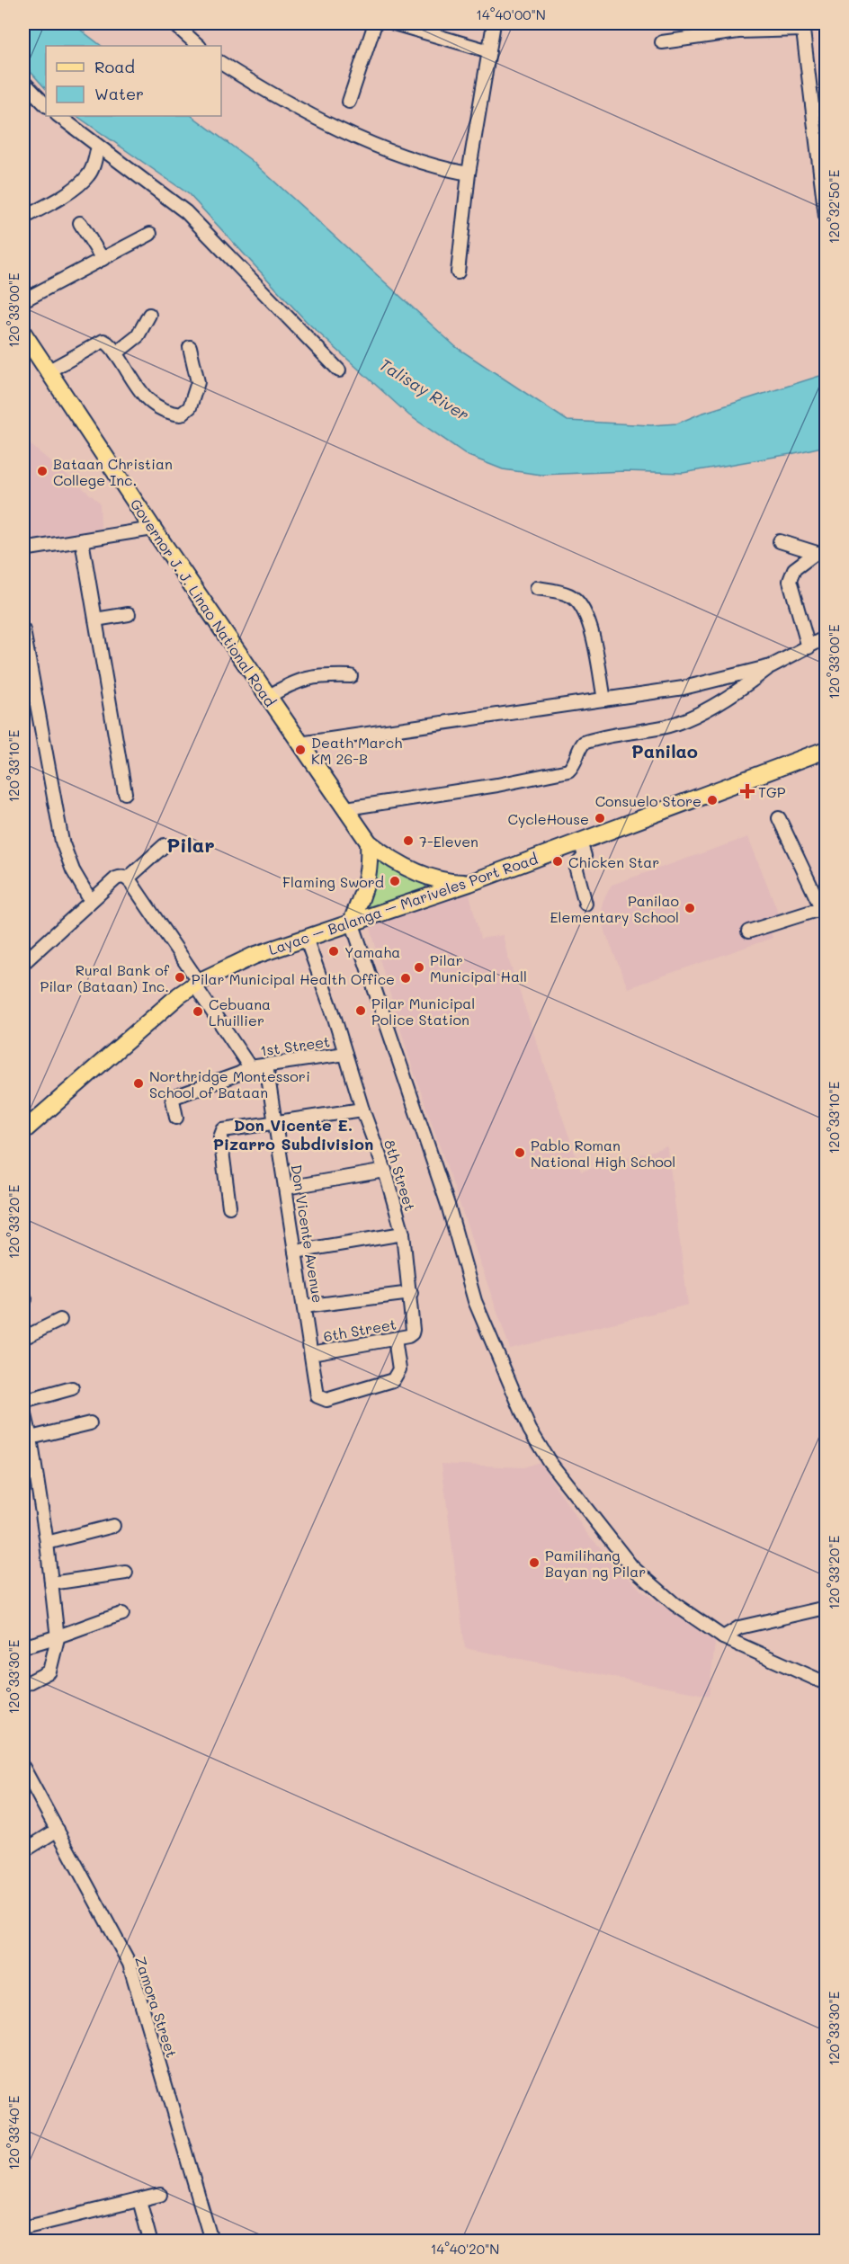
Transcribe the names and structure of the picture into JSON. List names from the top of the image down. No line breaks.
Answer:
{"streets":{"main road":["Governor J. J. Linao National Road","Layac – Balanga – Mariveles Port Road"],"street":["1st Street","8th Street","Don Vicente Avenue","6th Street","Zamora Street"]},"crossings":[["Governor J. J. Linao National Road","Layac – Balanga – Mariveles Port Road"],["Layac – Balanga – Mariveles Port Road","8th Street"],["1st Street","8th Street"],["1st Street","Don Vicente Avenue"],["8th Street","6th Street"],["Don Vicente Avenue","6th Street"]],"districts":["Panilao","Pilar","Don Vicente E. Pizarro Subdivision"],"water":["Talisay River"],"places":{"other":["Bataan Christian College Inc.","Death March KM 26-B","Consuelo Store","CycleHouse","7-Eleven","Chicken Star","Flaming Sword","Panilao Elementary School","Yamaha","Pilar Municipal Hall","Rural Bank of Pilar (Bataan) Inc.","Pilar Municipal Health Office","Pilar Municipal Police Station","Cebuana Lhuillier","Northridge Montessori School of Bataan","Pablo Roman National High School","Pamilihang Bayan ng Pilar"],"health":["TGP"]},"legend":["Road","Water"],"coordinates":["14°40'00\"N","120°32'50\"E","120°33'00\"E","120°33'10\"E","120°33'20\"E","120°33'30\"E","120°33'40\"E","14°40'20\"N"]}
